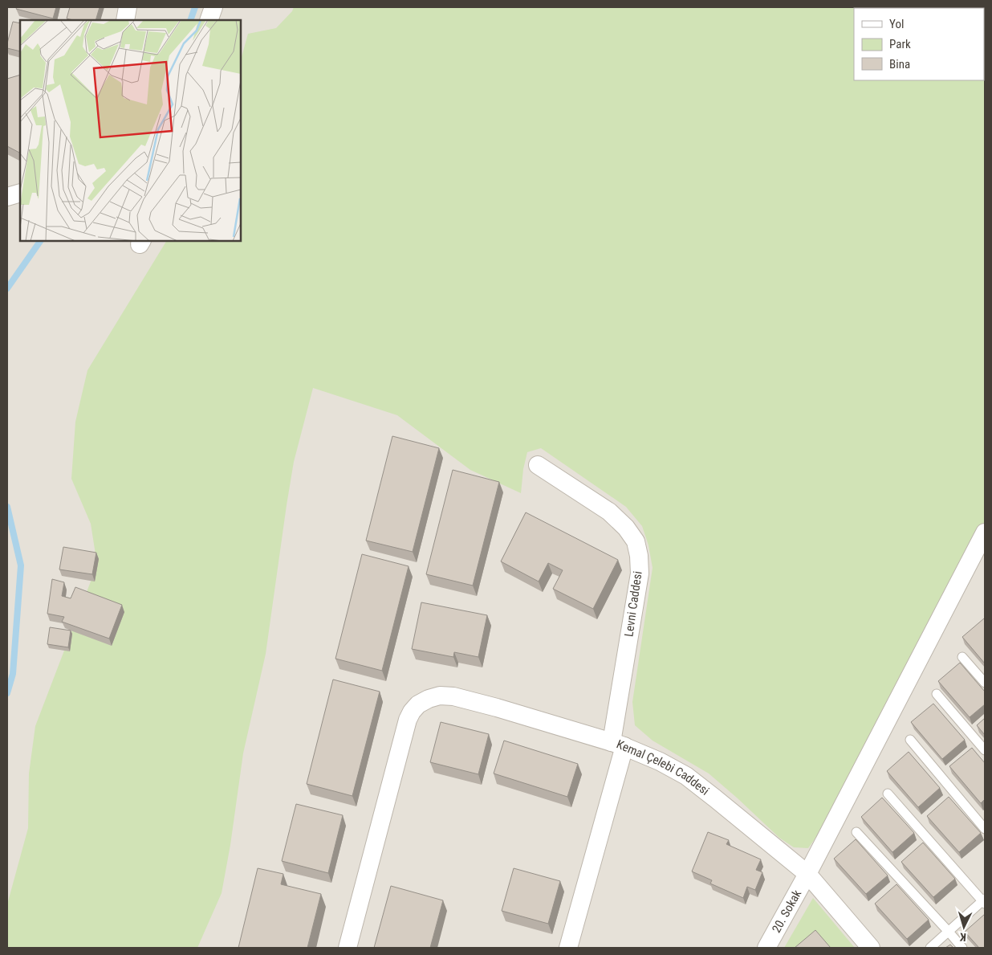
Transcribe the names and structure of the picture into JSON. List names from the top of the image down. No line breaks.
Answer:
{"streets":{"street":["Levni Caddesi","Kemal Çelebi Caddesi","20. Sokak"]},"crossings":[["Levni Caddesi","Kemal Çelebi Caddesi"],["Kemal Çelebi Caddesi","20. Sokak"]],"legend":["Yol","Park","Bina"],"north":"bottom"}
